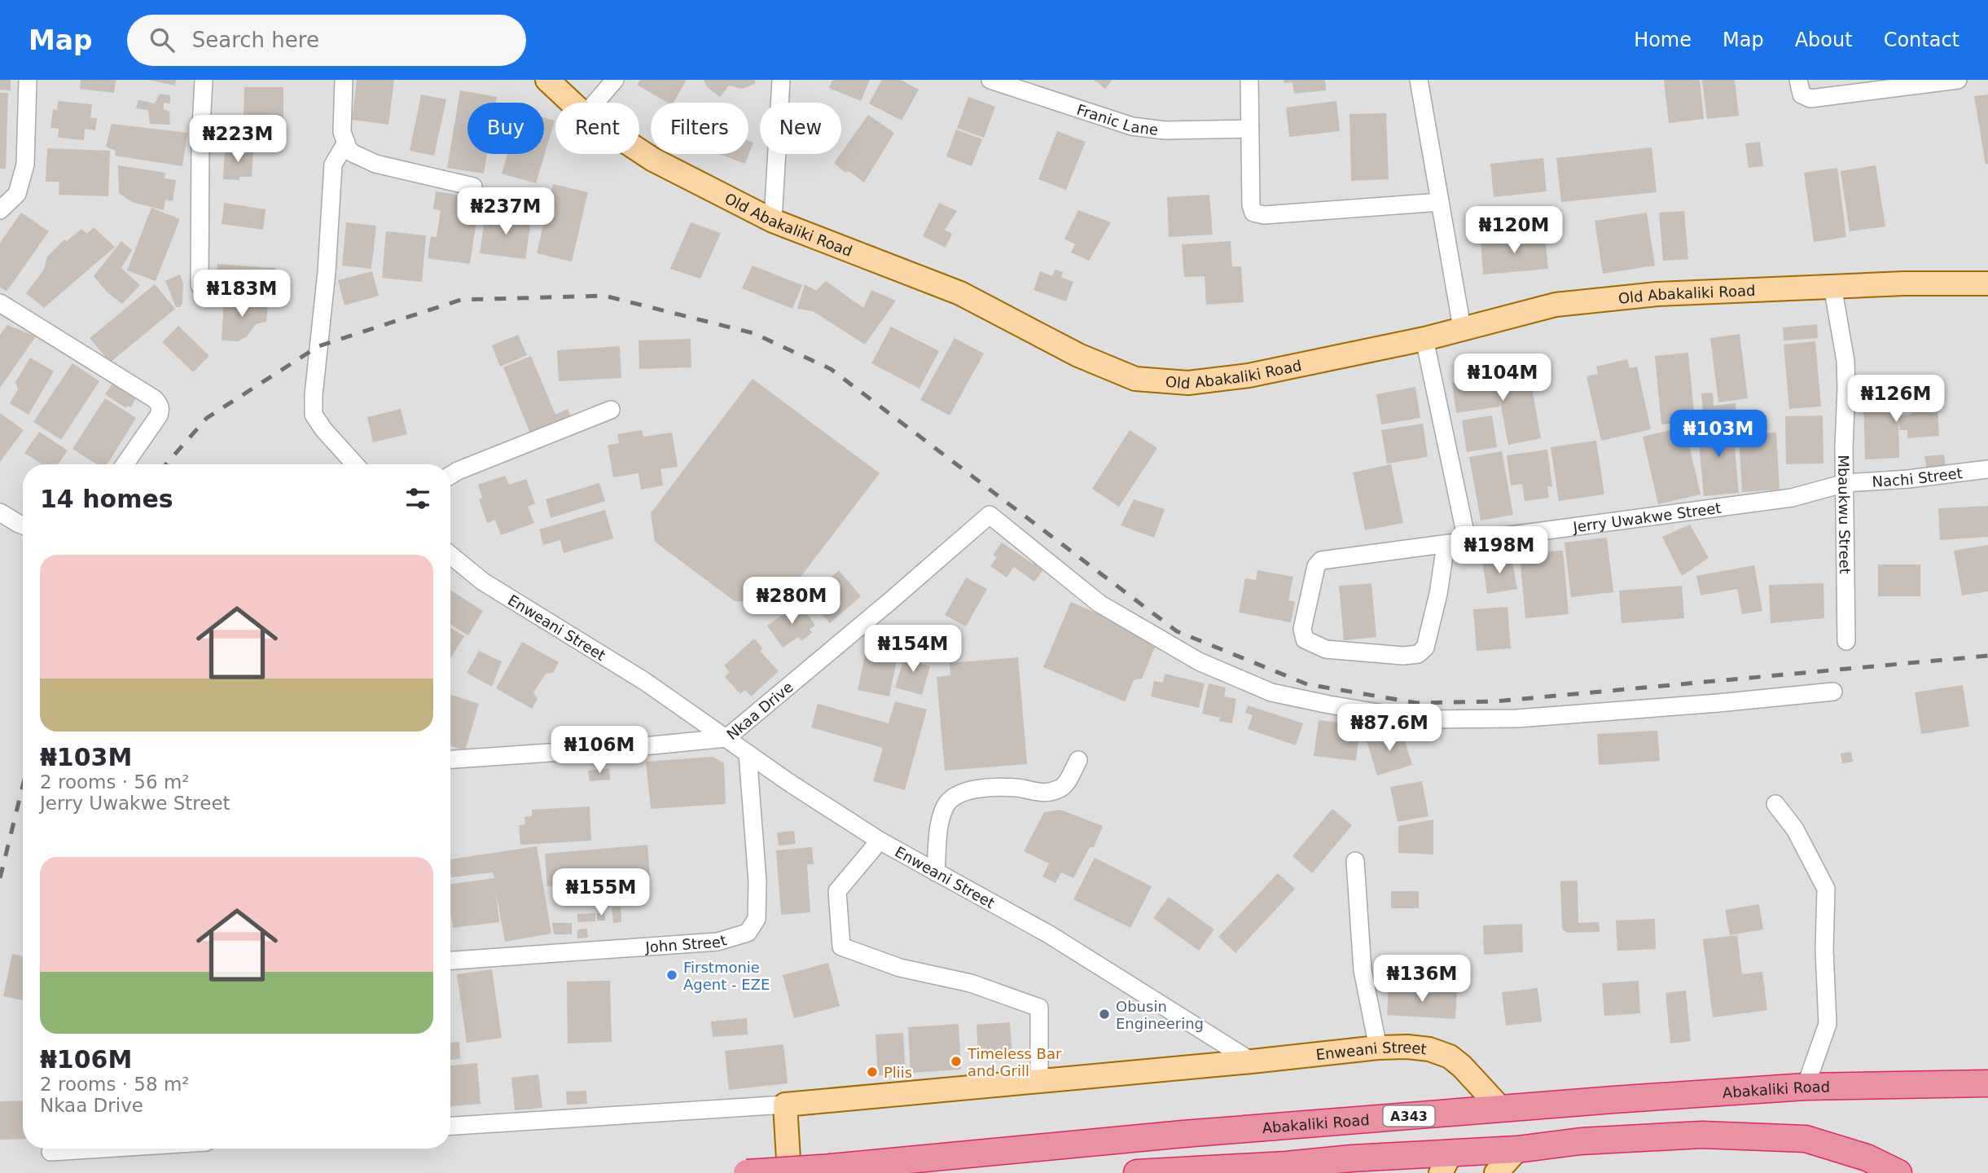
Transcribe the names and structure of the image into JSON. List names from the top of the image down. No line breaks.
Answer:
{"streets":{"highway":["Abakaliki Road","A343"],"main road":["Old Abakaliki Road","Enweani Street"],"street":["Franic Lane","Nachi Street","Mbaukwu Street","Jerry Uwakwe Street","Nkaa Drive","John Street"]},"crossings":[["Old Abakaliki Road","Mbaukwu Street"],["Nachi Street","Mbaukwu Street"],["Nachi Street","Jerry Uwakwe Street"],["Mbaukwu Street","Jerry Uwakwe Street"],["Enweani Street","Nkaa Drive"],["Enweani Street","John Street"],["Enweani Street","Abakaliki Road"]],"places":["Firstmonie Agent - EZE","Obusin Engineering","Timeless Bar and Grill","Pliis"],"page":{"header":"Map","search":"Search here","nav":["Home","Map","About","Contact"],"chip":["Buy","Rent","Filters","New"],"price":["₦223M","₦237M","₦120M","₦183M","₦104M","₦126M","₦103M","₦198M","₦280M","₦154M","₦87.6M","₦106M","₦155M","₦136M"],"heading":"14 homes","list":[{"name":"₦103M","note":"2 rooms · 56 m² · Jerry Uwakwe Street"},{"name":"₦106M","note":"2 rooms · 58 m² · Nkaa Drive"}]}}
